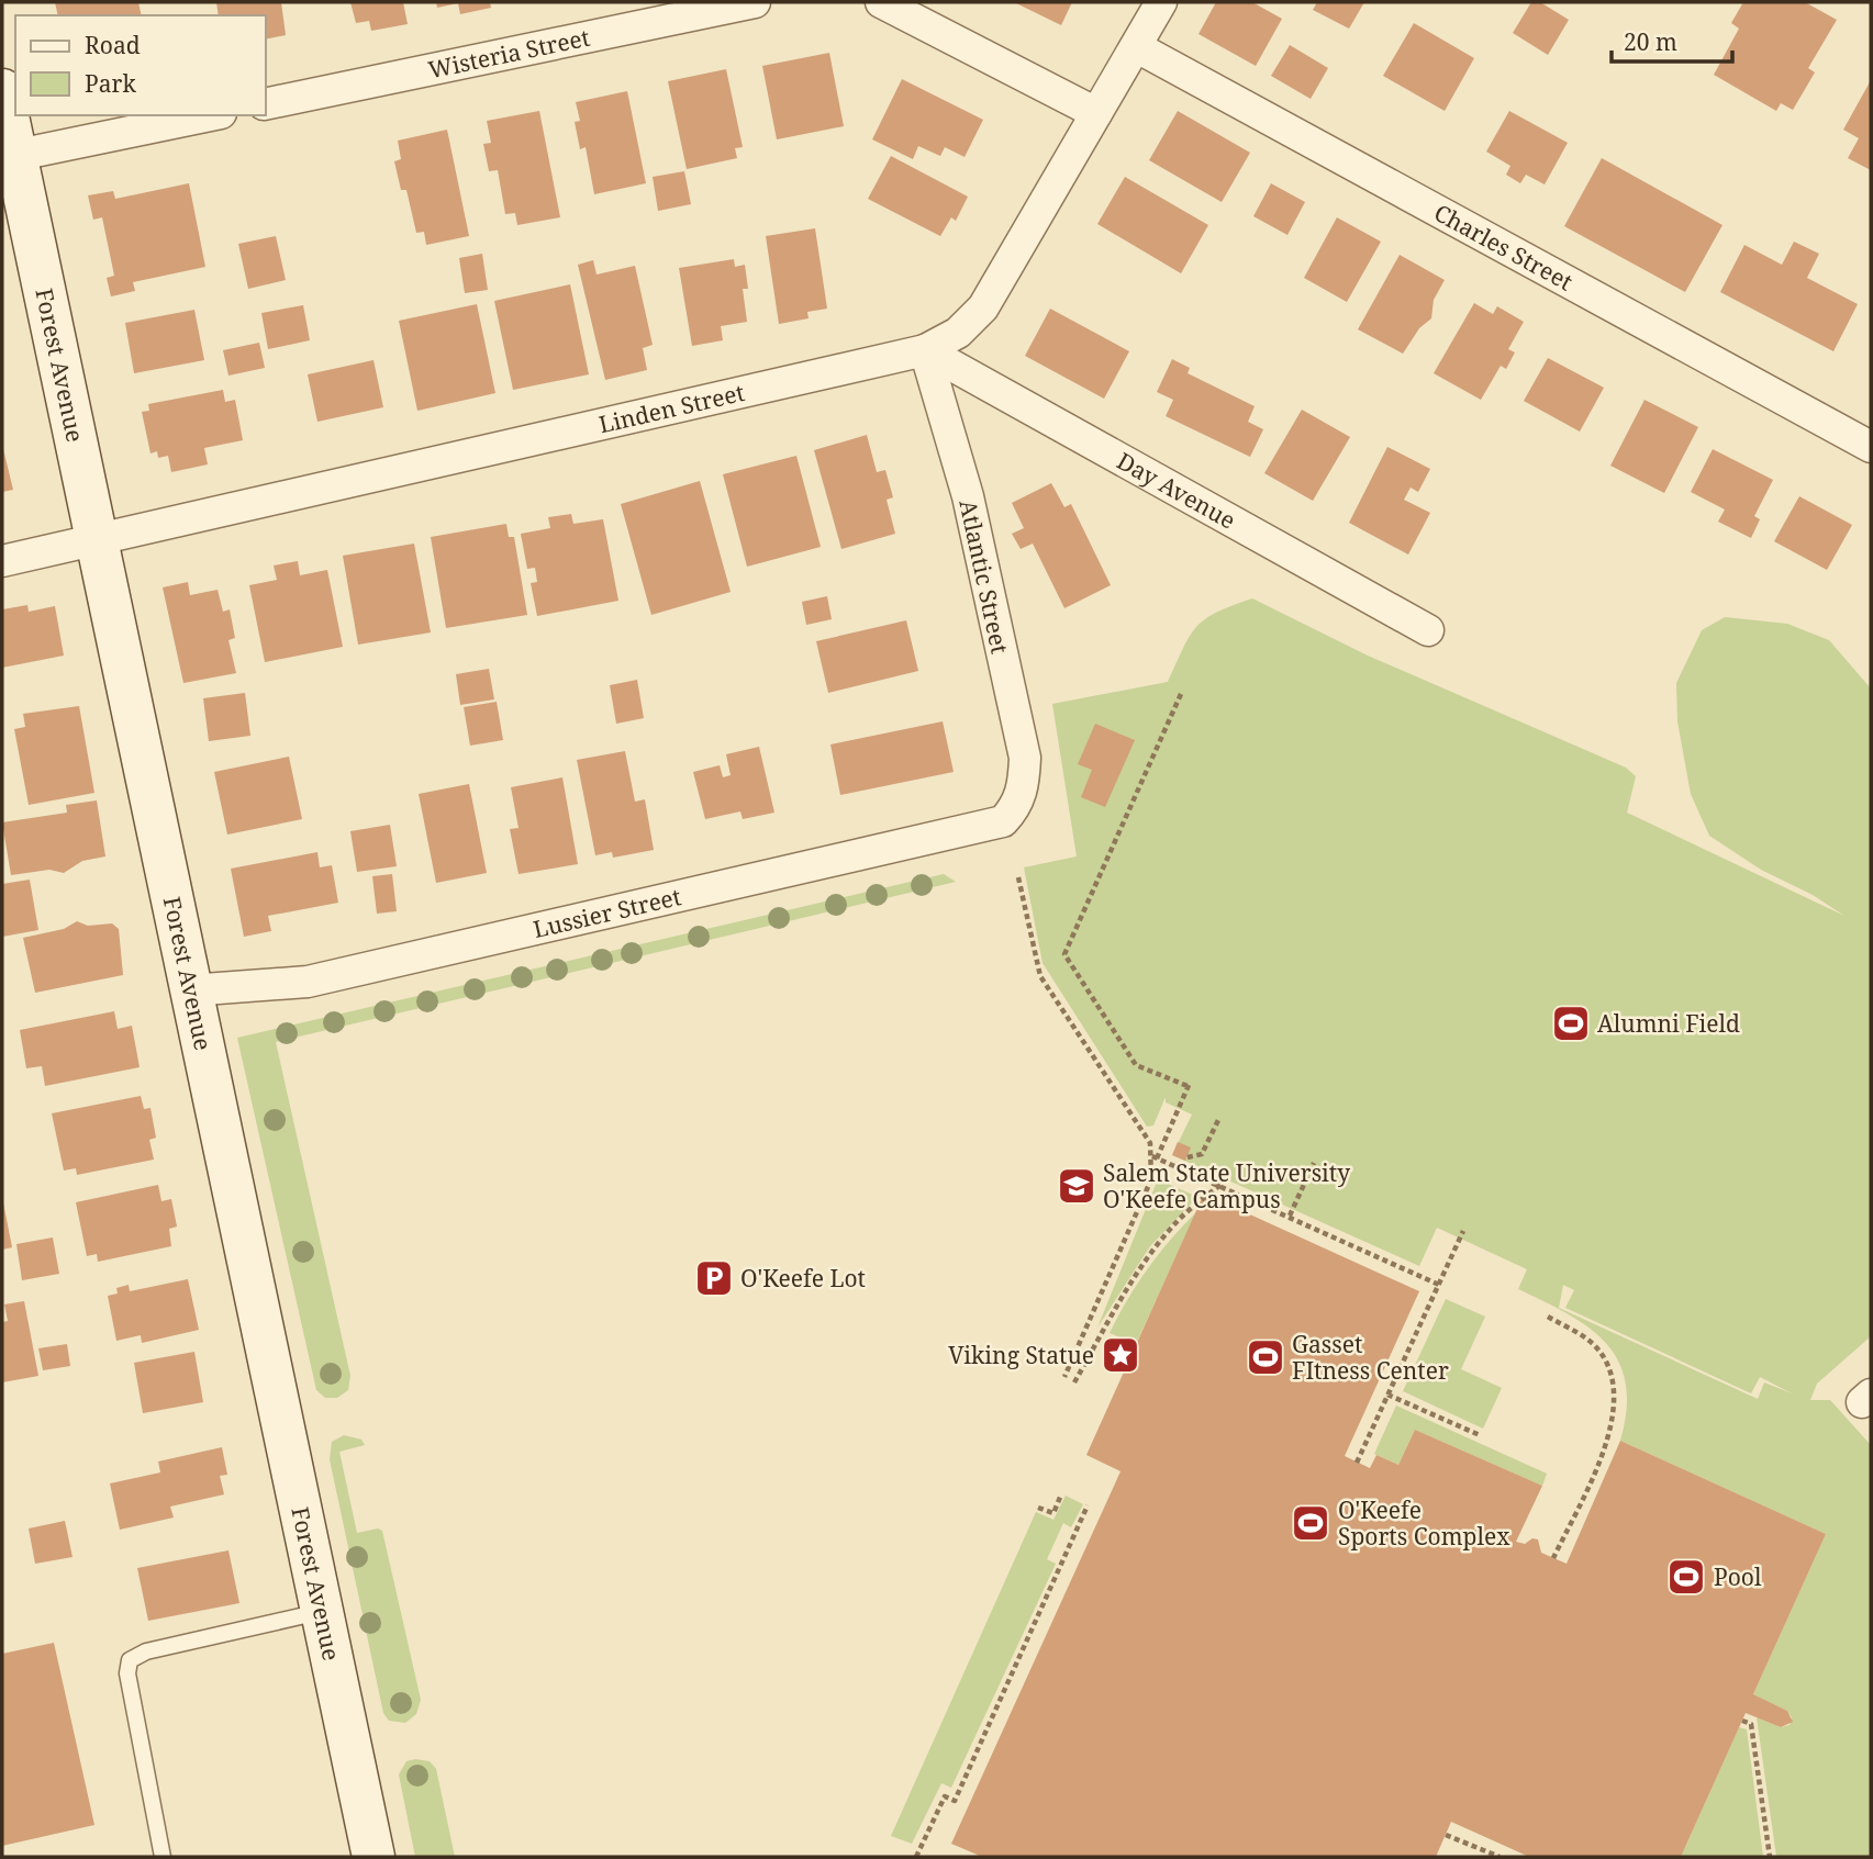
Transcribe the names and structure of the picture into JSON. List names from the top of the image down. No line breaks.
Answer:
{"streets":{"street":["Wisteria Street","Charles Street","Forest Avenue","Linden Street","Day Avenue","Atlantic Street","Lussier Street"]},"crossings":[["Charles Street","Linden Street"],["Forest Avenue","Linden Street"],["Forest Avenue","Lussier Street"],["Linden Street","Day Avenue"],["Linden Street","Atlantic Street"],["Day Avenue","Atlantic Street"],["Atlantic Street","Lussier Street"]],"places":{"sports":["Alumni Field","Gasset FItness Center","O'Keefe Sports Complex","Pool"],"school or university":["Salem State University O'Keefe Campus"],"parking":["O'Keefe Lot"],"place":["Viking Statue"]},"legend":["Road","Park"],"scale_bar":"20 m"}
